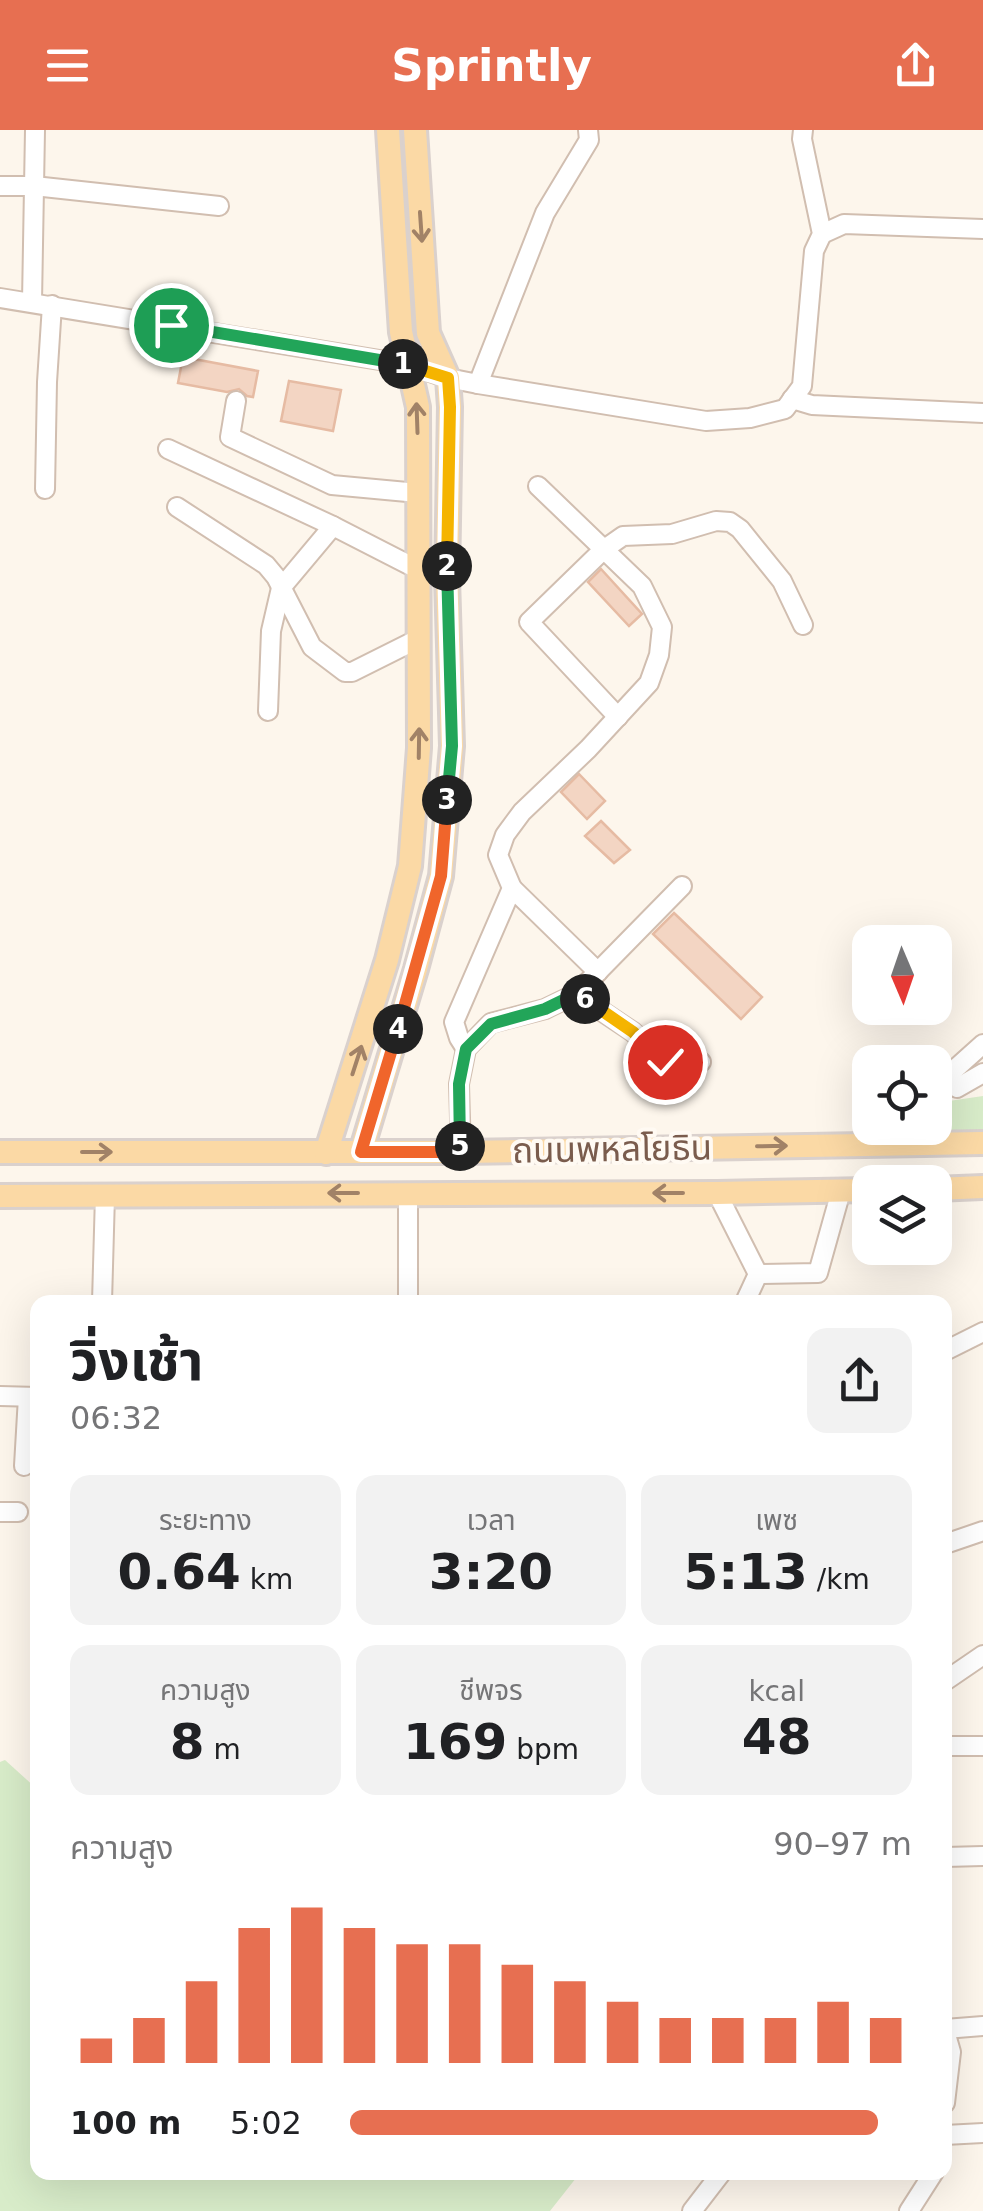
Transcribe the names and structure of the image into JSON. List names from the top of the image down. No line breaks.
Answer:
{"streets":{"main road":["ถนนพหลโยธิน"]},"north":"bottom","page":{"header":"Sprintly","pins":["1","2","3","6","4","5"],"heading":["วิ่งเช้า","06:32"],"stats":[["ระยะทาง","0.64 km"],["เวลา","3:20"],["เพซ","5:13 /km"],["ความสูง","8 m"],["ชีพจร","169 bpm"],["kcal","48"]],"chart":["ความสูง","90–97 m"],"list":[{"name":"100 m","note":"5:02"}]}}
